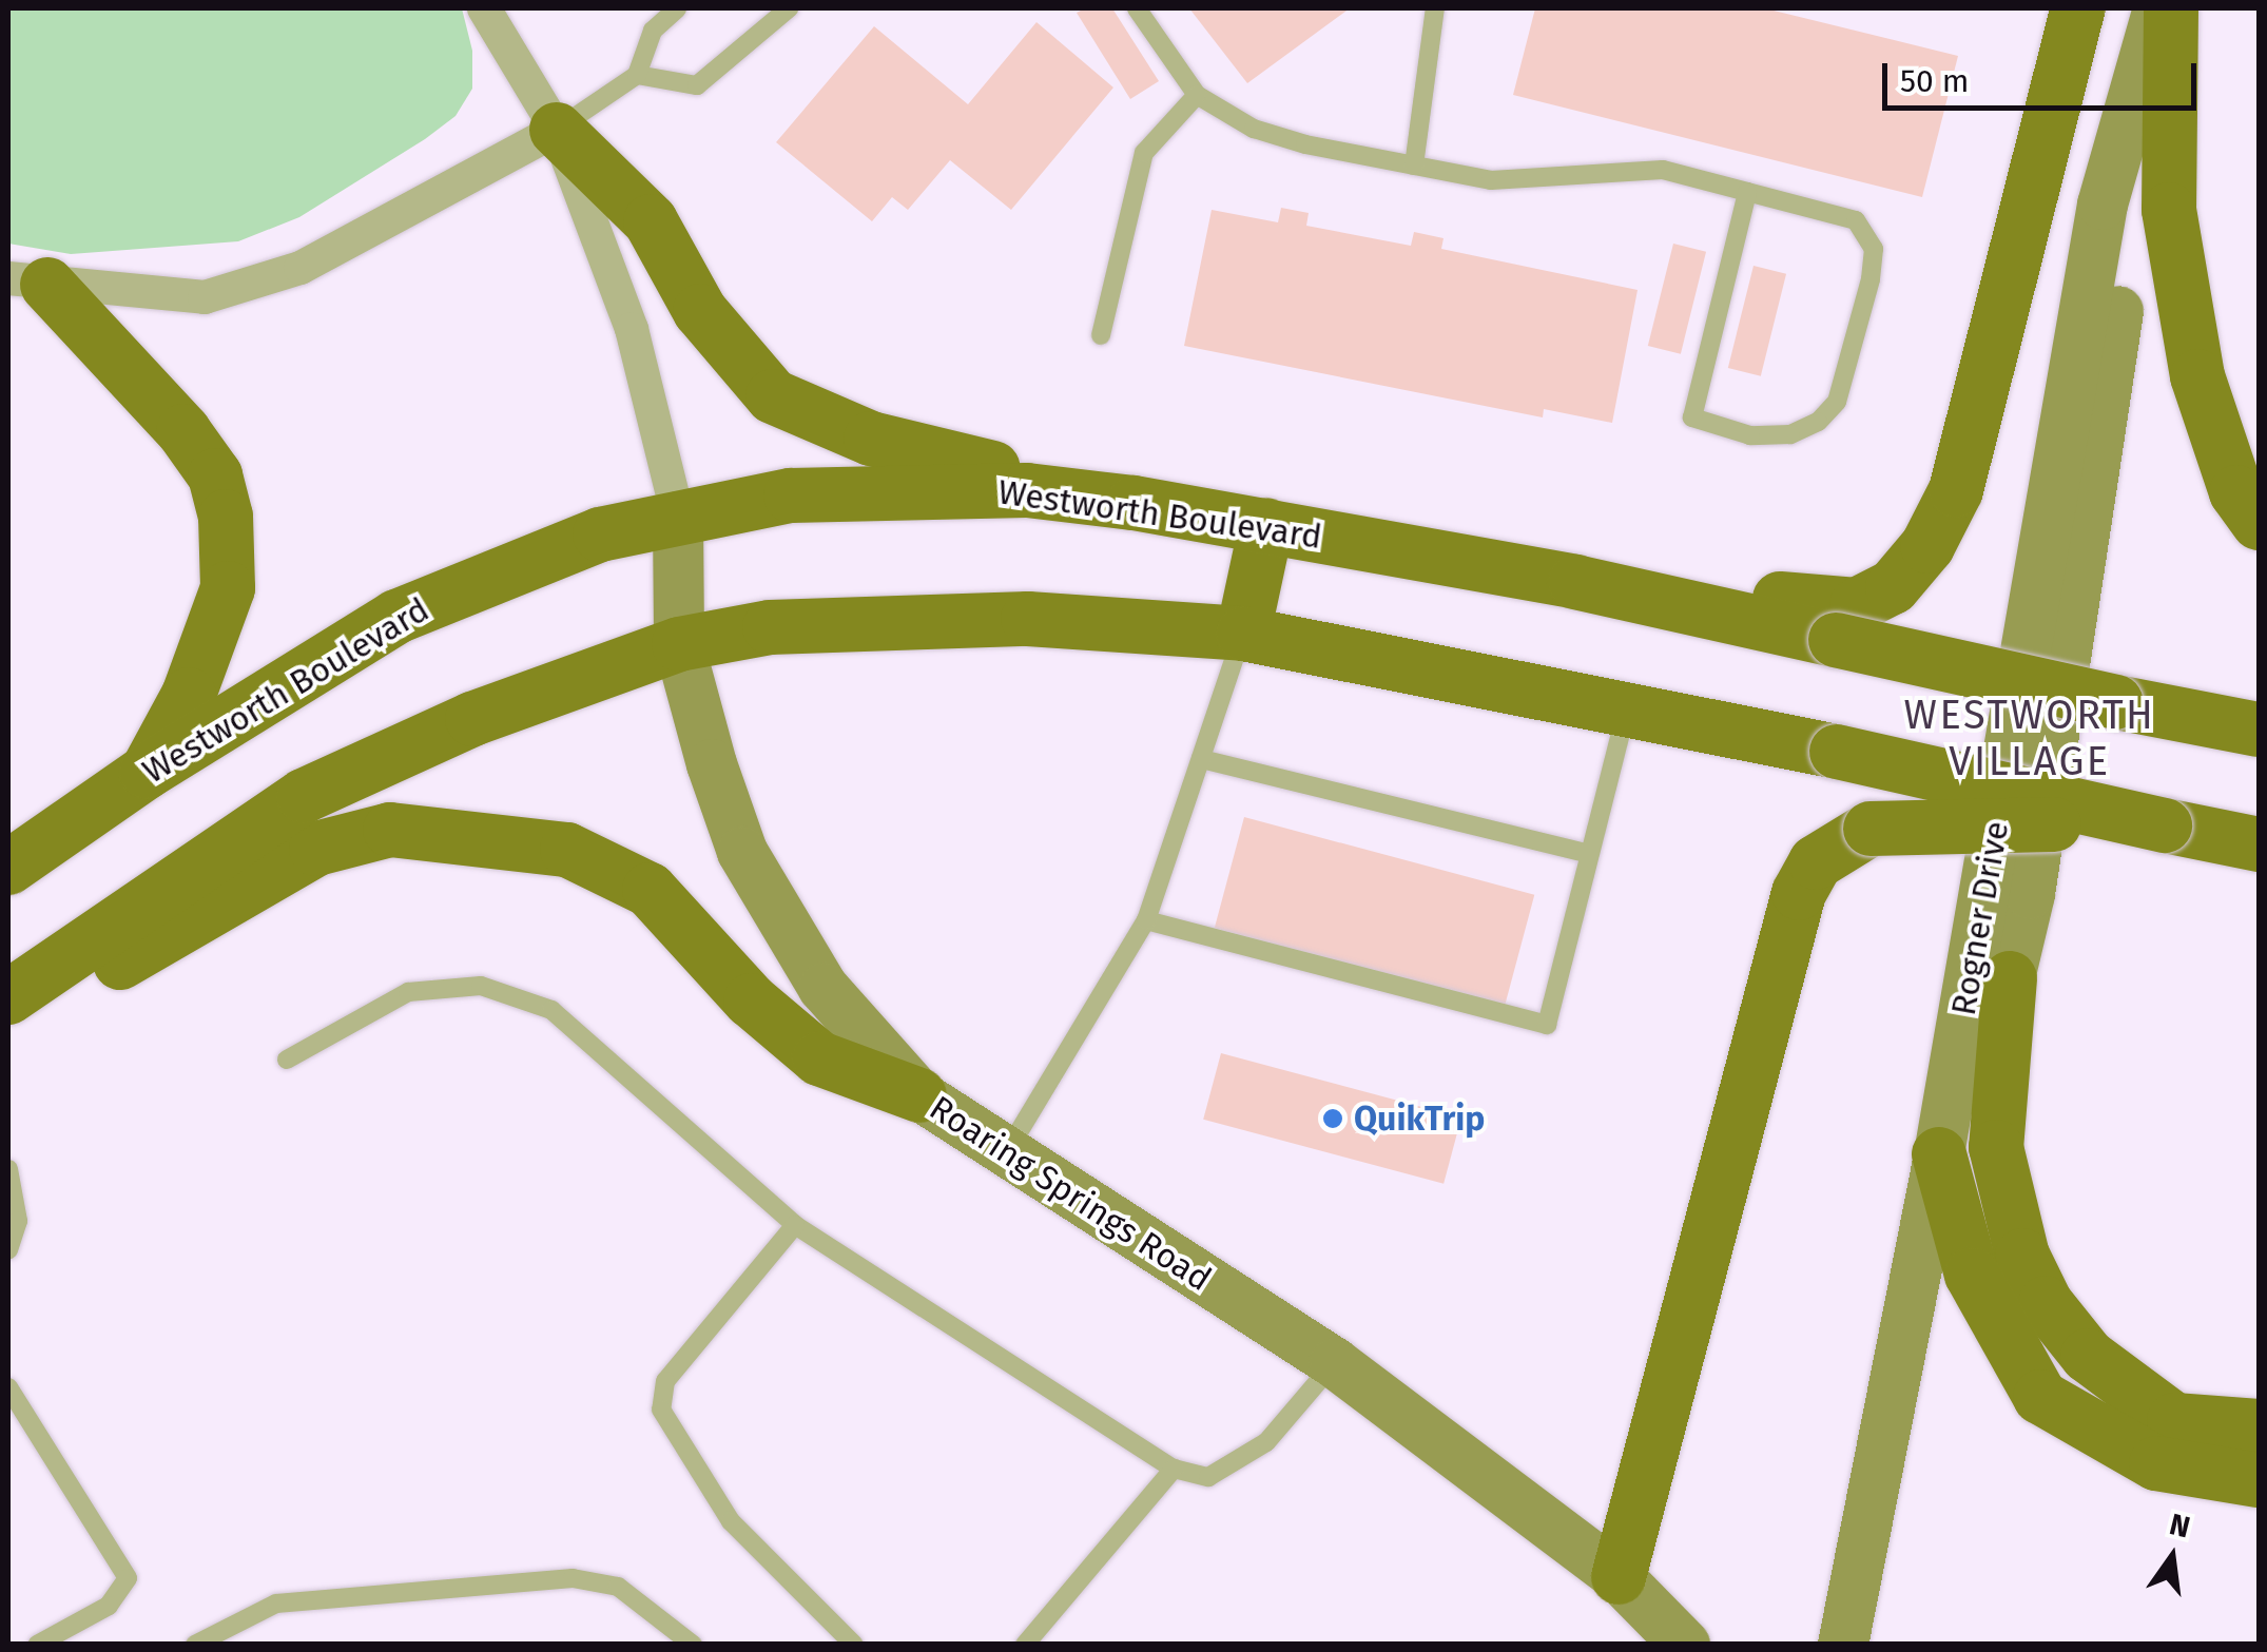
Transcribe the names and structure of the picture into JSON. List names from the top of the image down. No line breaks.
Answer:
{"streets":{"main road":["Westworth Boulevard"],"street":["Rogner Drive","Roaring Springs Road"]},"crossings":[["Westworth Boulevard","Roaring Springs Road"]],"districts":["WESTWORTH VILLAGE"],"places":["QuikTrip"],"scale_bar":"50 m","north":"top"}
